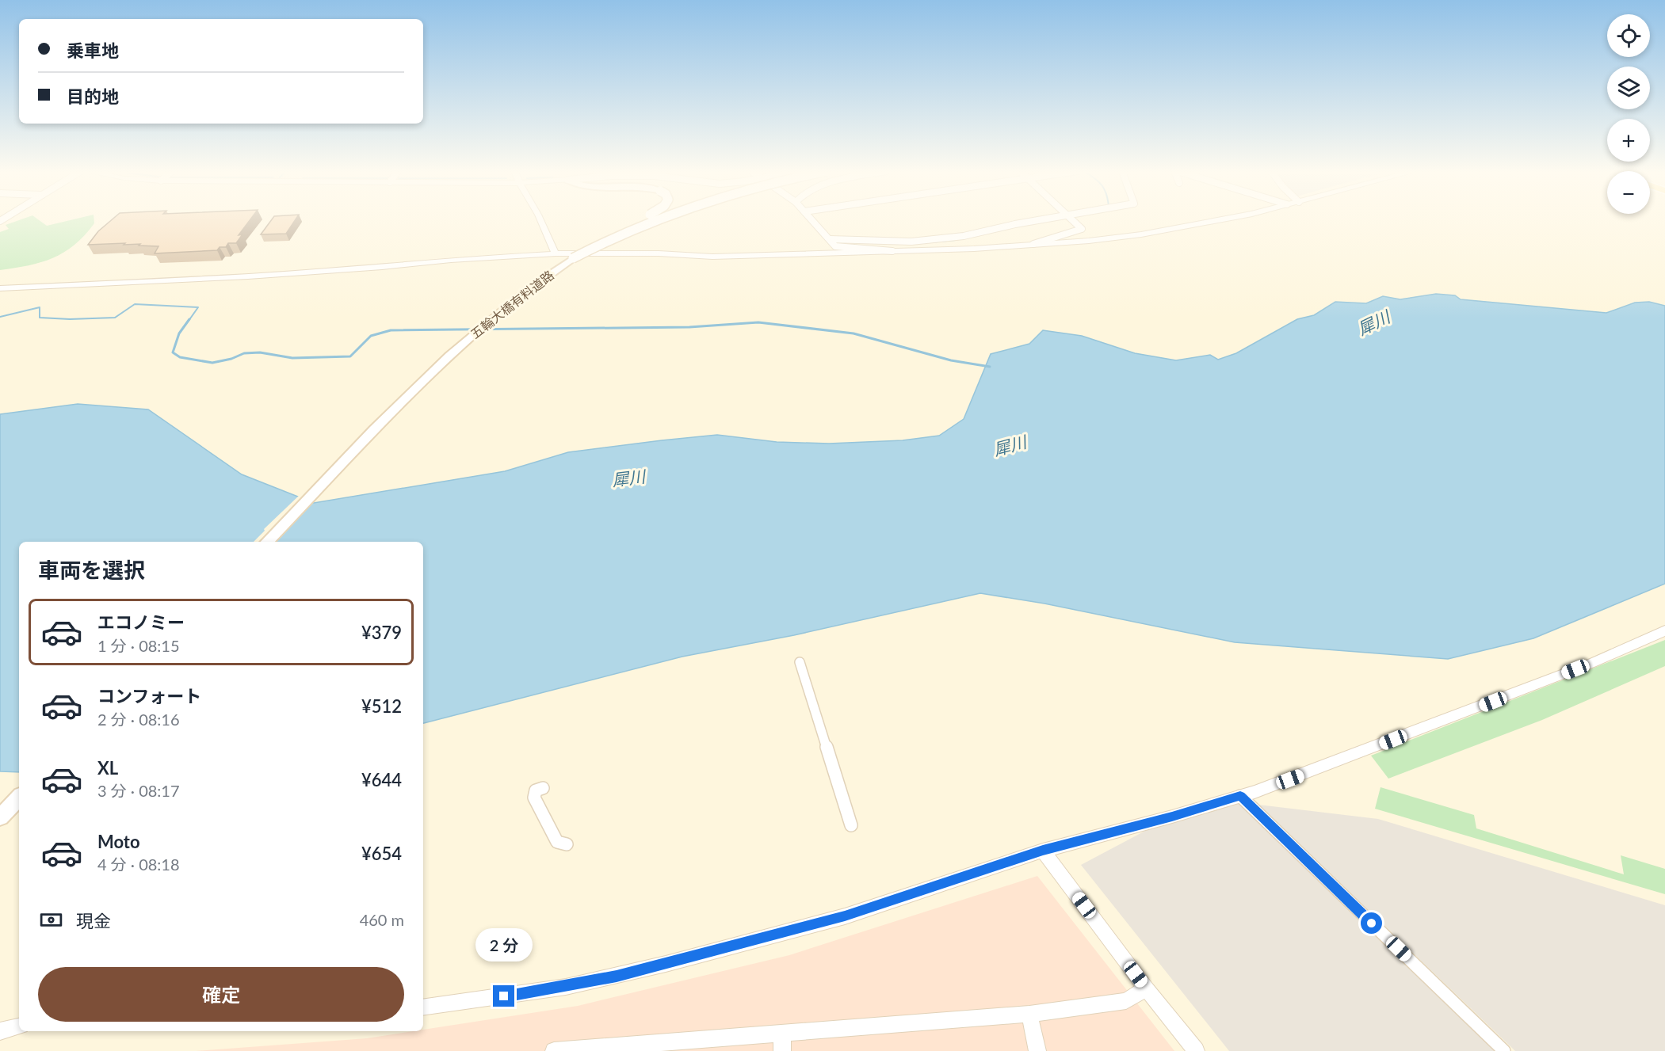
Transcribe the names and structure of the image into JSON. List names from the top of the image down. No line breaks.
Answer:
{"streets":{"main road":["五輪大橋有料道路"]},"water":["犀川"],"page":{"map_buttons":["+","−"],"banner":["乗車地","目的地"],"heading":"車両を選択","list":[{"name":"エコノミー","note":"1 分 · 08:15","value":"¥379"},{"name":"コンフォート","note":"2 分 · 08:16","value":"¥512"},{"name":"XL","note":"3 分 · 08:17","value":"¥644"},{"name":"Moto","note":"4 分 · 08:18","value":"¥654"}],"pay":["現金","460 m"],"bubble":"2 分","buttons":"確定"}}
